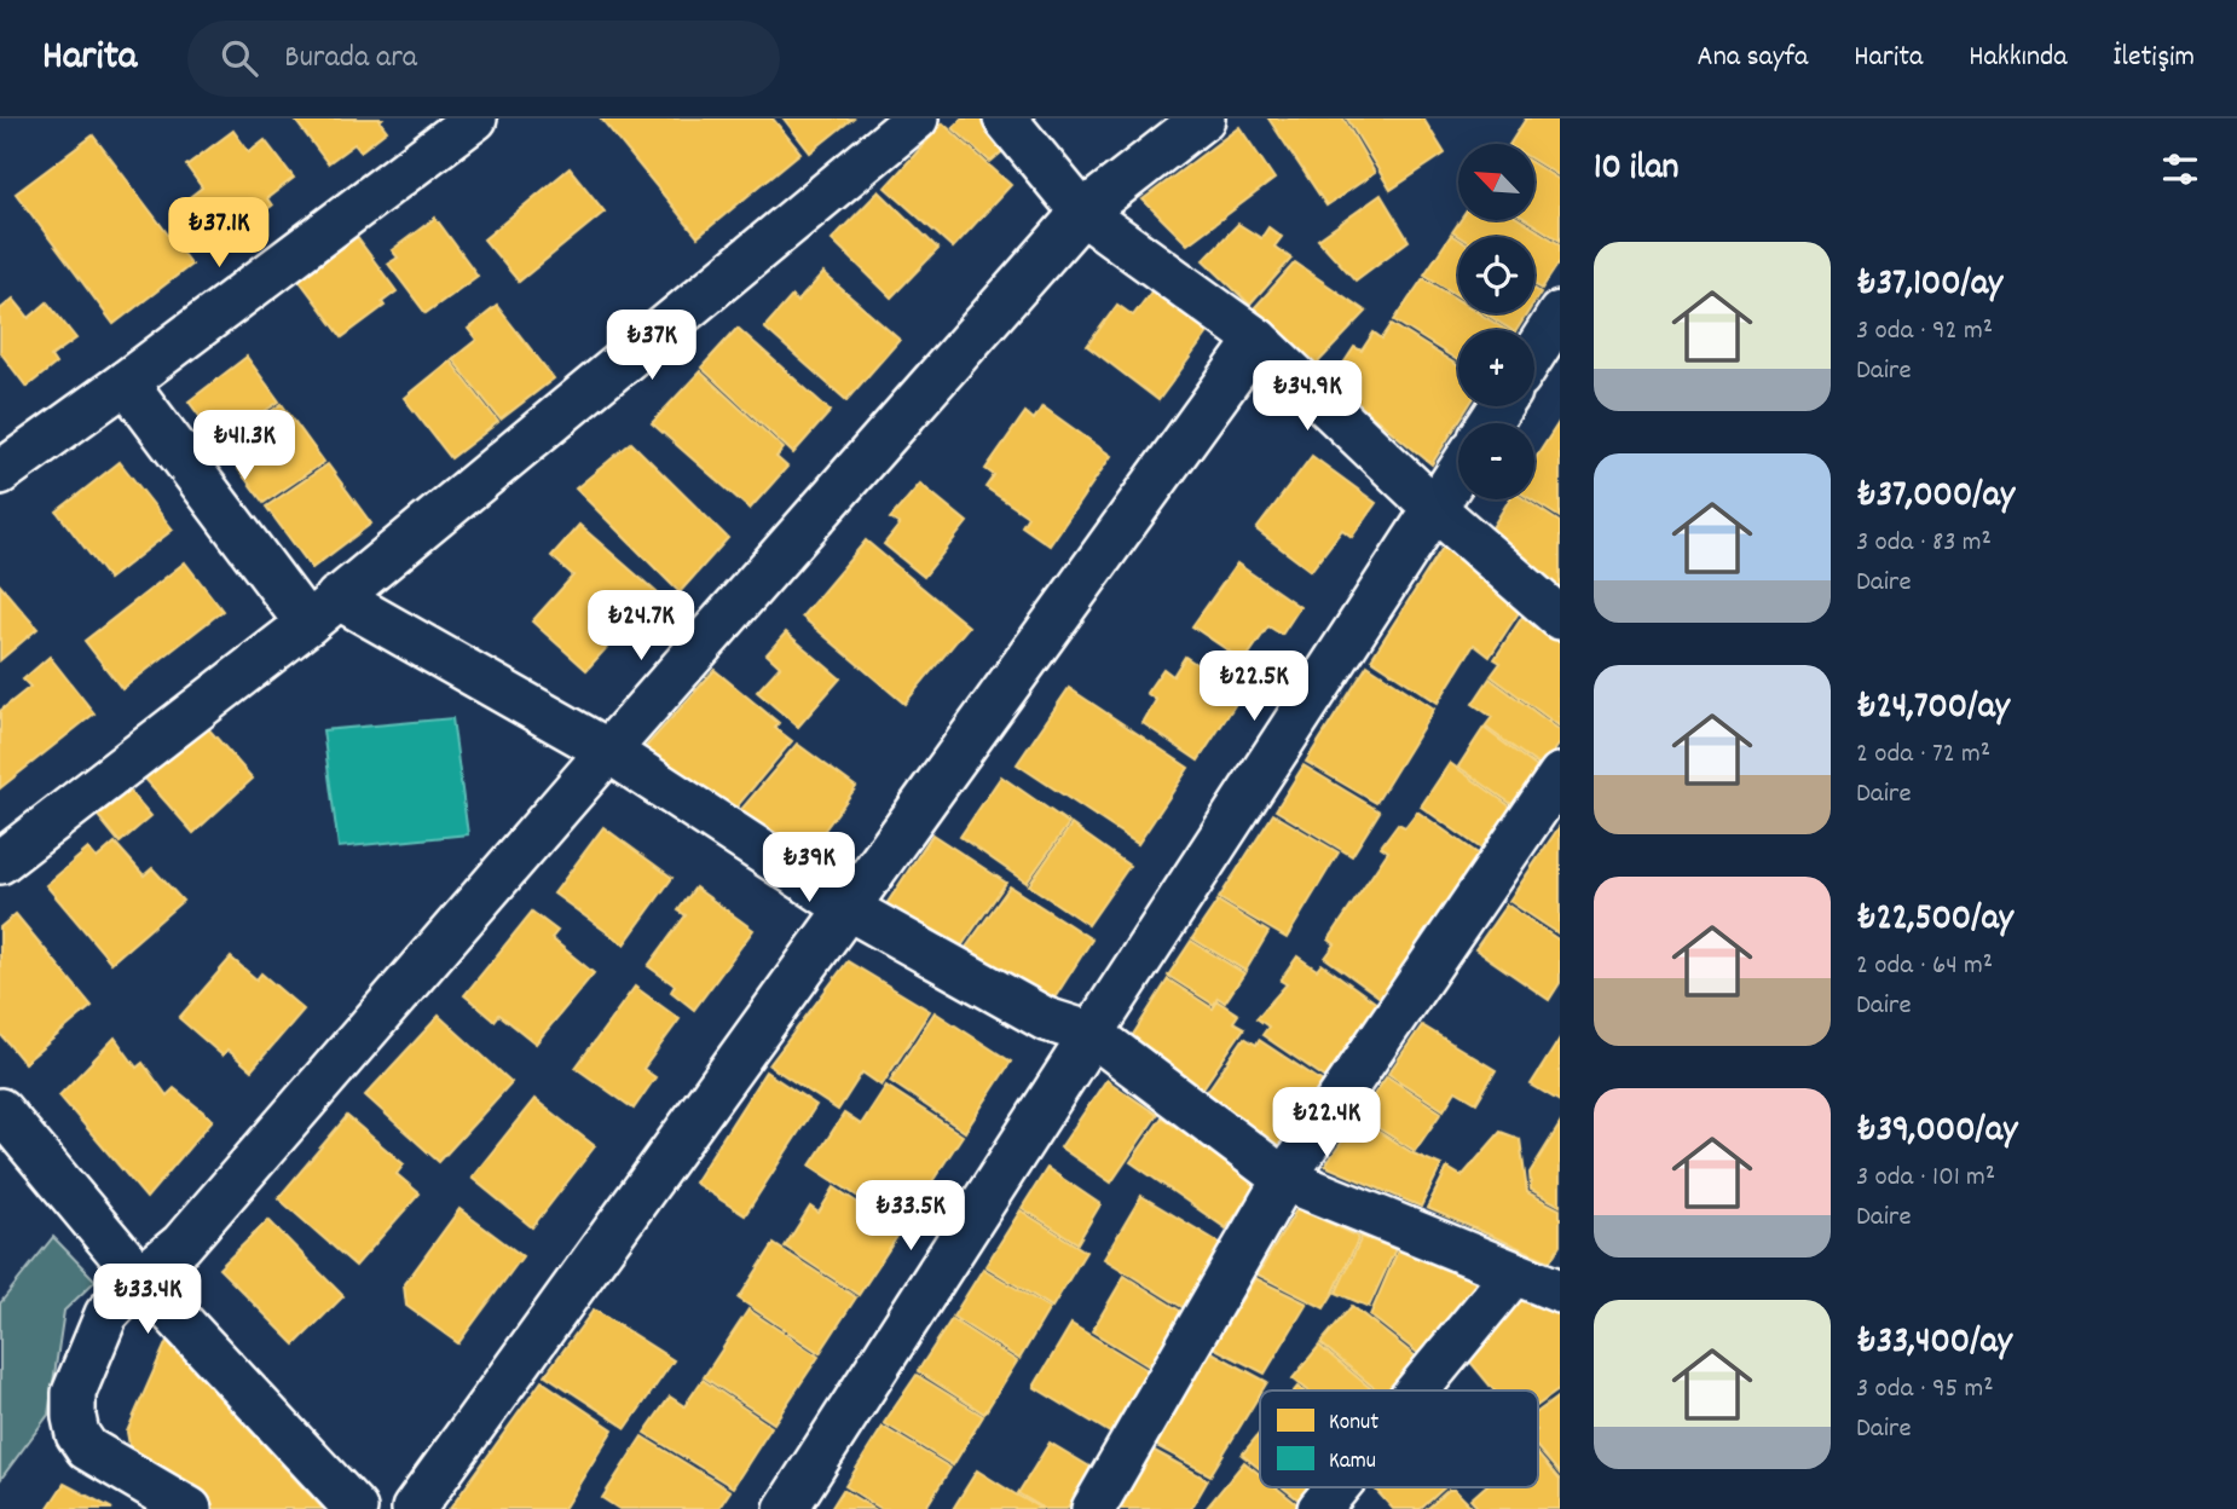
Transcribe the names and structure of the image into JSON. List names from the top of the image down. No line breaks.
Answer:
{"legend":["Konut","Kamu"],"north":"top left","page":{"header":"Harita","search":"Burada ara","nav":["Ana sayfa","Harita","Hakkında","İletişim"],"heading":"10 ilan","map_buttons":["+","−"],"price":["₺37.1K","₺37K","₺34.9K","₺41.3K","₺24.7K","₺22.5K","₺39K","₺22.4K","₺33.5K","₺33.4K"],"list":[{"name":"₺37,100/ay","note":"3 oda · 92 m² · Daire"},{"name":"₺37,000/ay","note":"3 oda · 83 m² · Daire"},{"name":"₺24,700/ay","note":"2 oda · 72 m² · Daire"},{"name":"₺22,500/ay","note":"2 oda · 64 m² · Daire"},{"name":"₺39,000/ay","note":"3 oda · 101 m² · Daire"},{"name":"₺33,400/ay","note":"3 oda · 95 m² · Daire"}]}}
